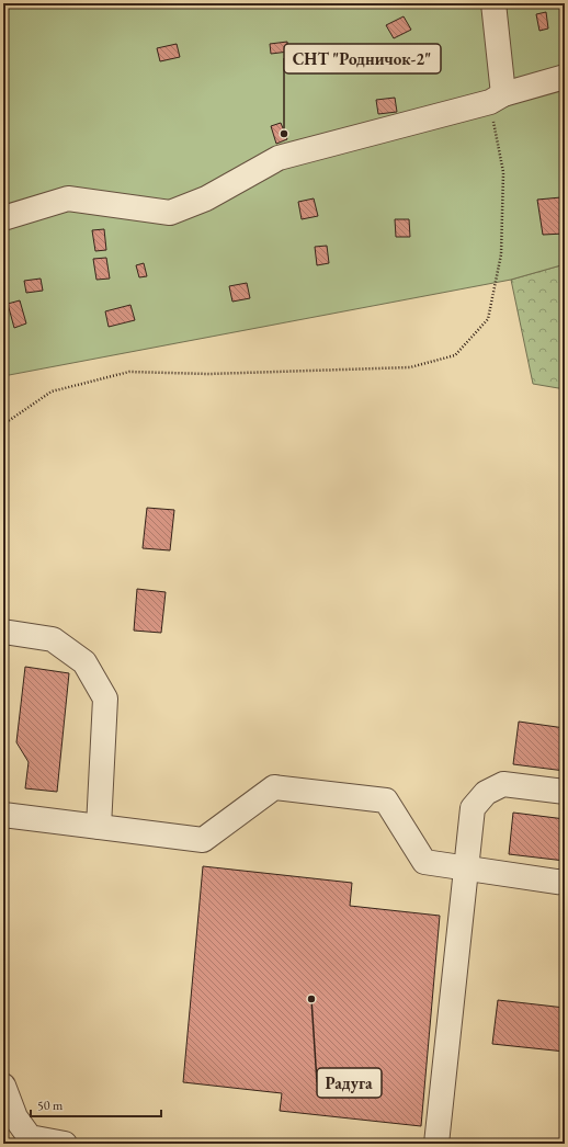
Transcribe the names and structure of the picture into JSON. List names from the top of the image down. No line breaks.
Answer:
{"places":["СНТ \"Родничок-2\"","Радуга"],"scale_bar":"50 m"}
